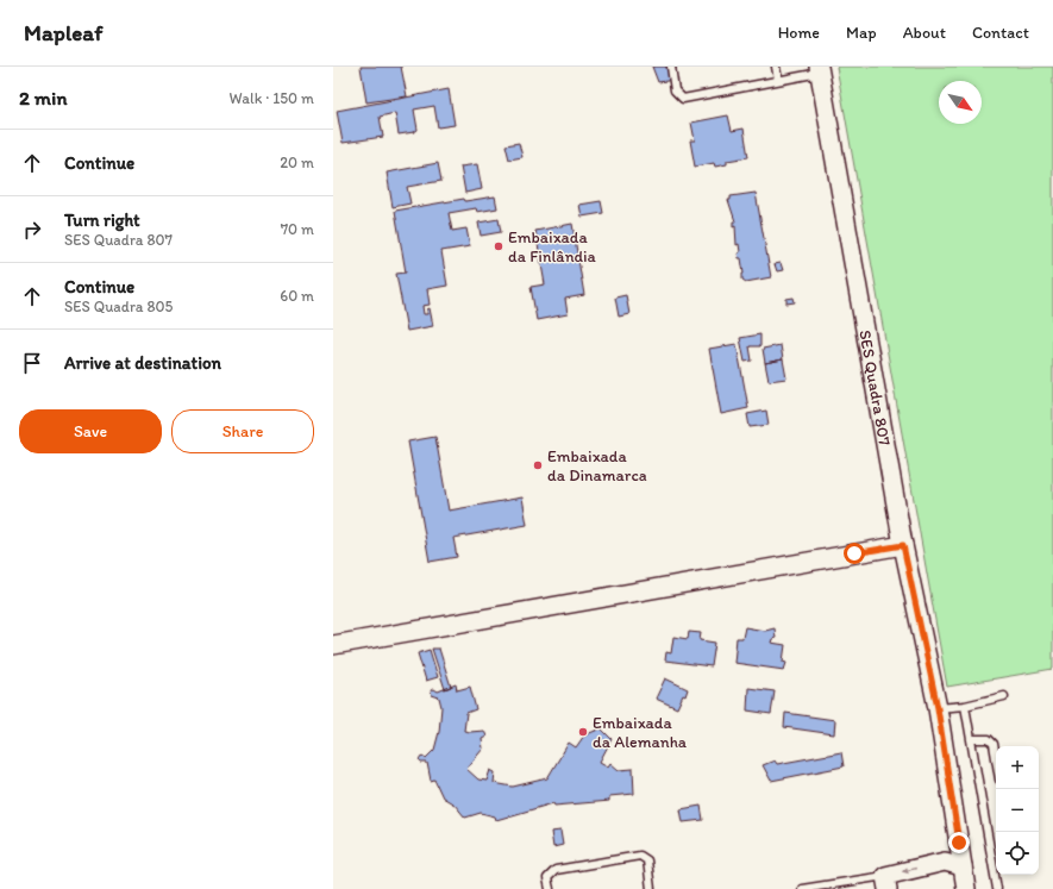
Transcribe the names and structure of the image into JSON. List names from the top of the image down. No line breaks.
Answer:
{"streets":{"street":["SES Quadra 807"]},"places":["Embaixada da Finlândia","Embaixada da Dinamarca","Embaixada da Alemanha"],"north":"bottom right","page":{"header":"Mapleaf","nav":["Home","Map","About","Contact"],"heading":["2 min","Walk · 150 m"],"list":[["Continue","20 m"],["Turn right","SES Quadra 807","70 m"],["Continue","SES Quadra 805","60 m"],"Arrive at destination"],"buttons":["Save","Share"],"map_buttons":["+","−"]}}
